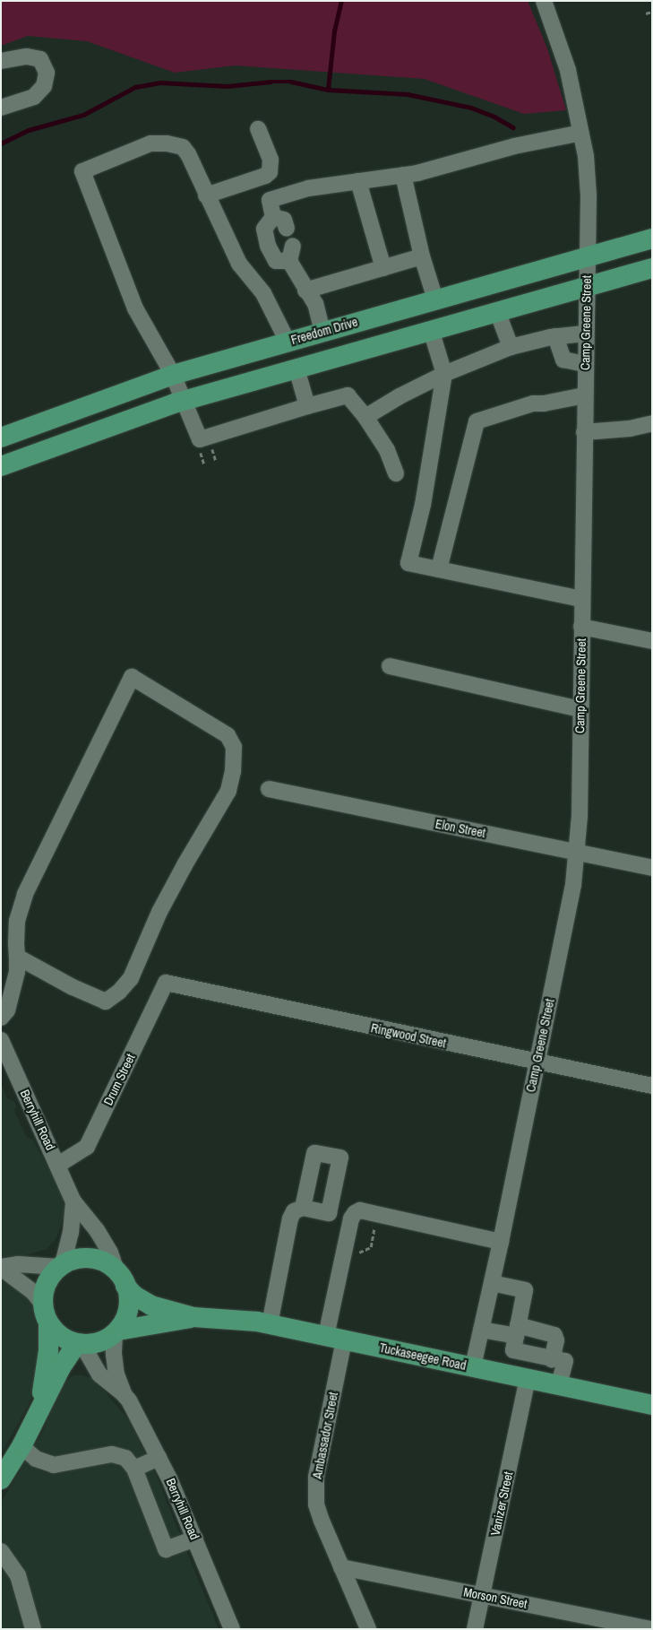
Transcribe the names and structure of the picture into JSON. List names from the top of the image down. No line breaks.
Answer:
{"streets":{"main road":["Freedom Drive","Tuckaseegee Road"],"street":["Camp Greene Street","Elon Street","Ringwood Street","Drum Street","Berryhill Road","Ambassador Street","Vanizer Street","Morson Street"]},"crossings":[["Camp Greene Street","Freedom Drive"],["Camp Greene Street","Elon Street"],["Camp Greene Street","Ringwood Street"],["Camp Greene Street","Tuckaseegee Road"],["Camp Greene Street","Ambassador Street"],["Ringwood Street","Drum Street"],["Drum Street","Berryhill Road"],["Berryhill Road","Tuckaseegee Road"],["Tuckaseegee Road","Ambassador Street"],["Tuckaseegee Road","Vanizer Street"],["Ambassador Street","Morson Street"],["Vanizer Street","Morson Street"]]}
